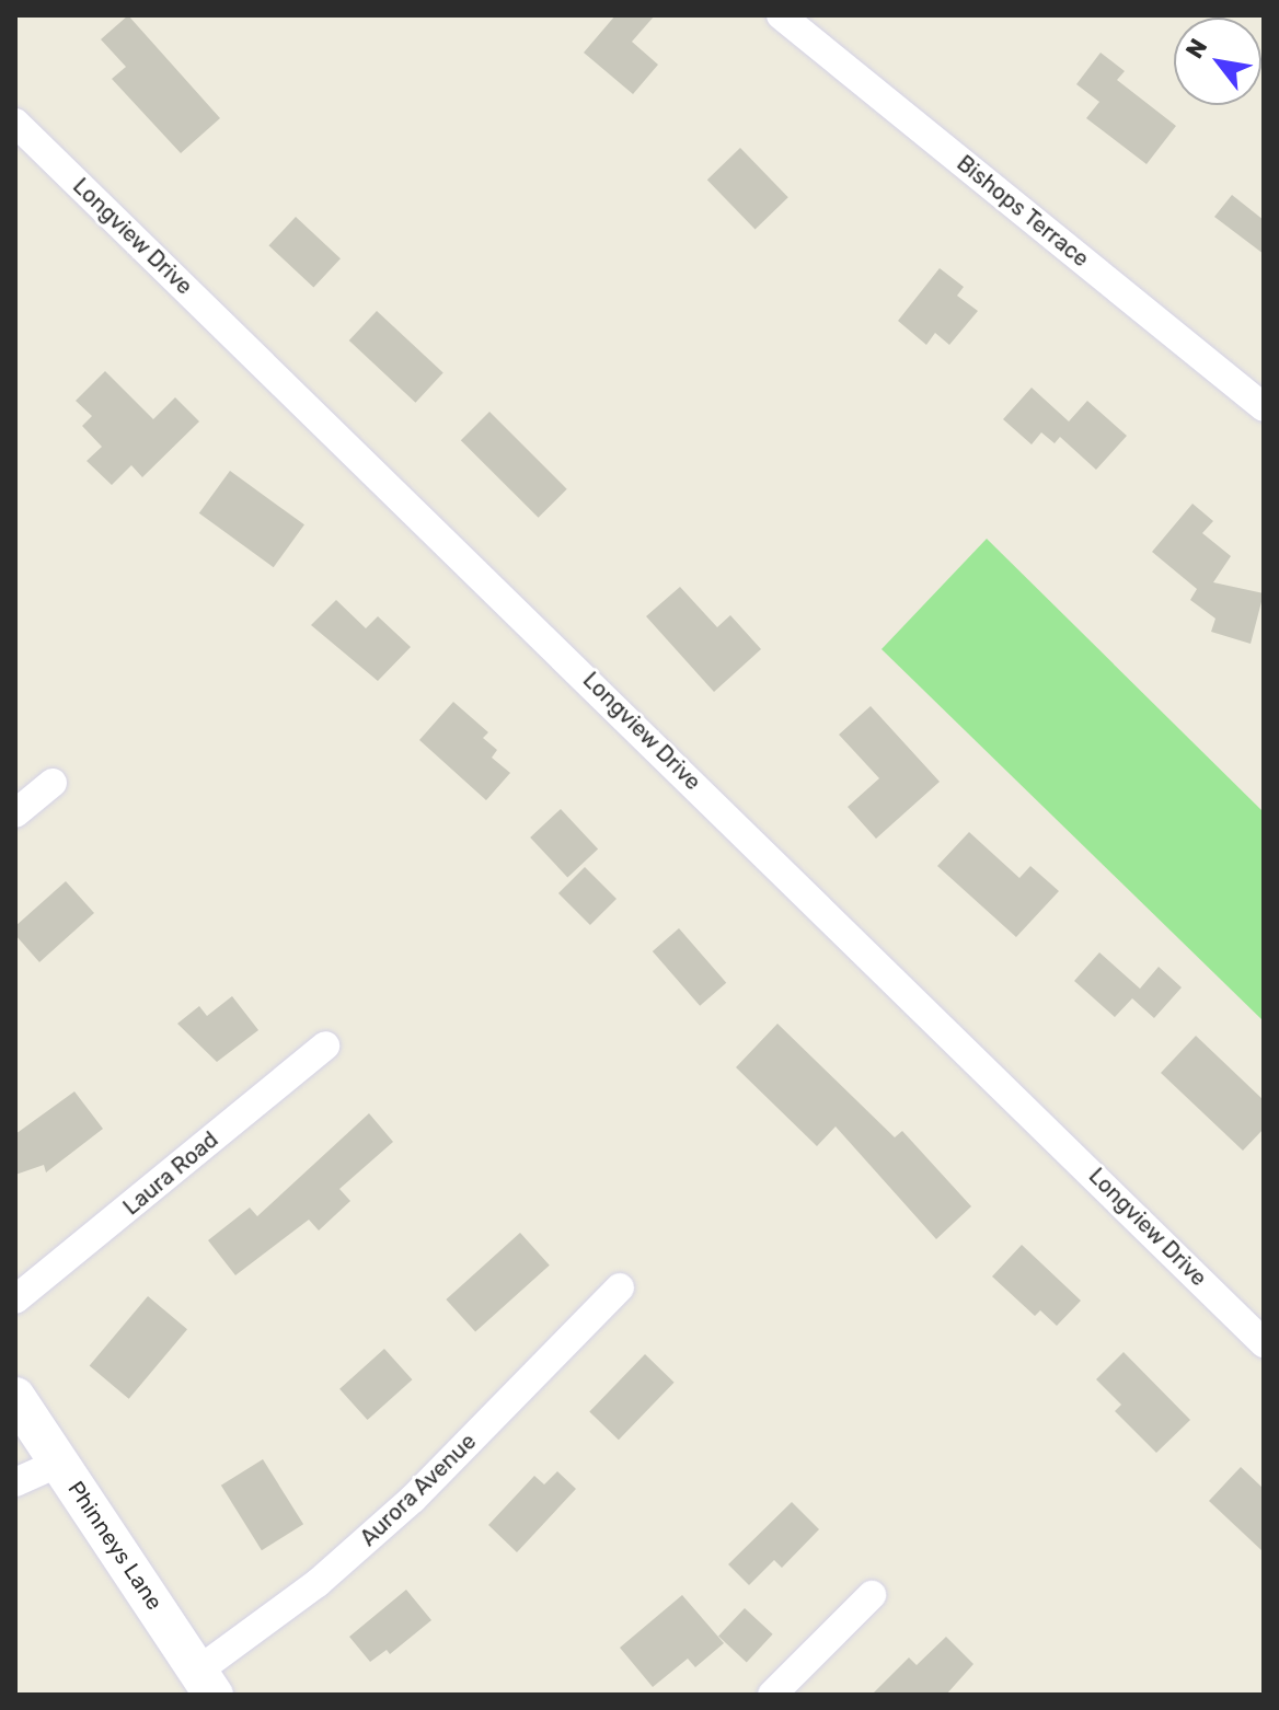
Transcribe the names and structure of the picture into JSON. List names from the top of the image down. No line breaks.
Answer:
{"streets":{"main road":["Phinneys Lane"],"street":["Bishops Terrace","Longview Drive","Laura Road","Aurora Avenue"]},"crossings":[["Aurora Avenue","Phinneys Lane"]],"north":"top left"}
